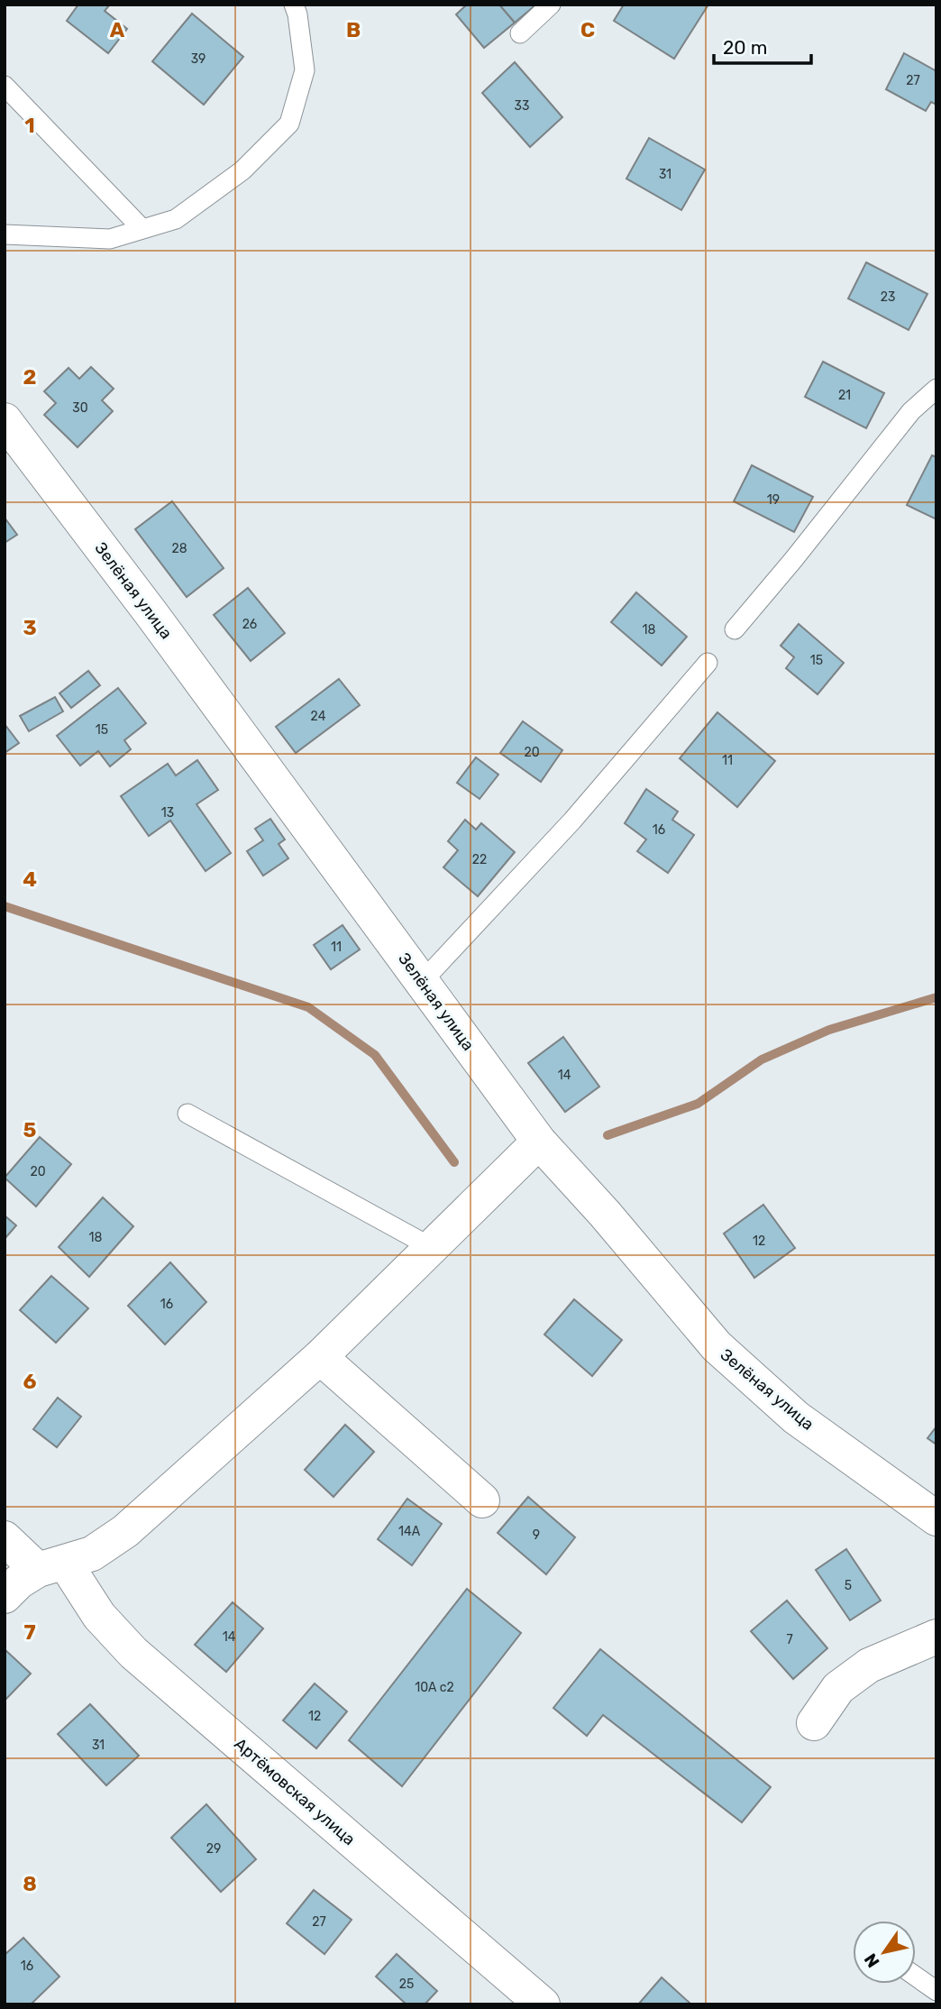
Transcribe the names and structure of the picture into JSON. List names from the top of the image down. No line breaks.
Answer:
{"streets":{"street":["Зелёная улица","Артёмовская улица"]},"house_numbers":["39","27","33","31","23","21","30","19","28","26","18","15","24","15","20","11","13","16","22","11","14","20","18","12","16","14А","9","5","14","7","10А с2","12","31","29","27","16","25"],"scale_bar":"20 m","north":"bottom left","grid":{"columns":["A","B","C"],"rows":["1","2","3","4","5","6","7","8"]}}
